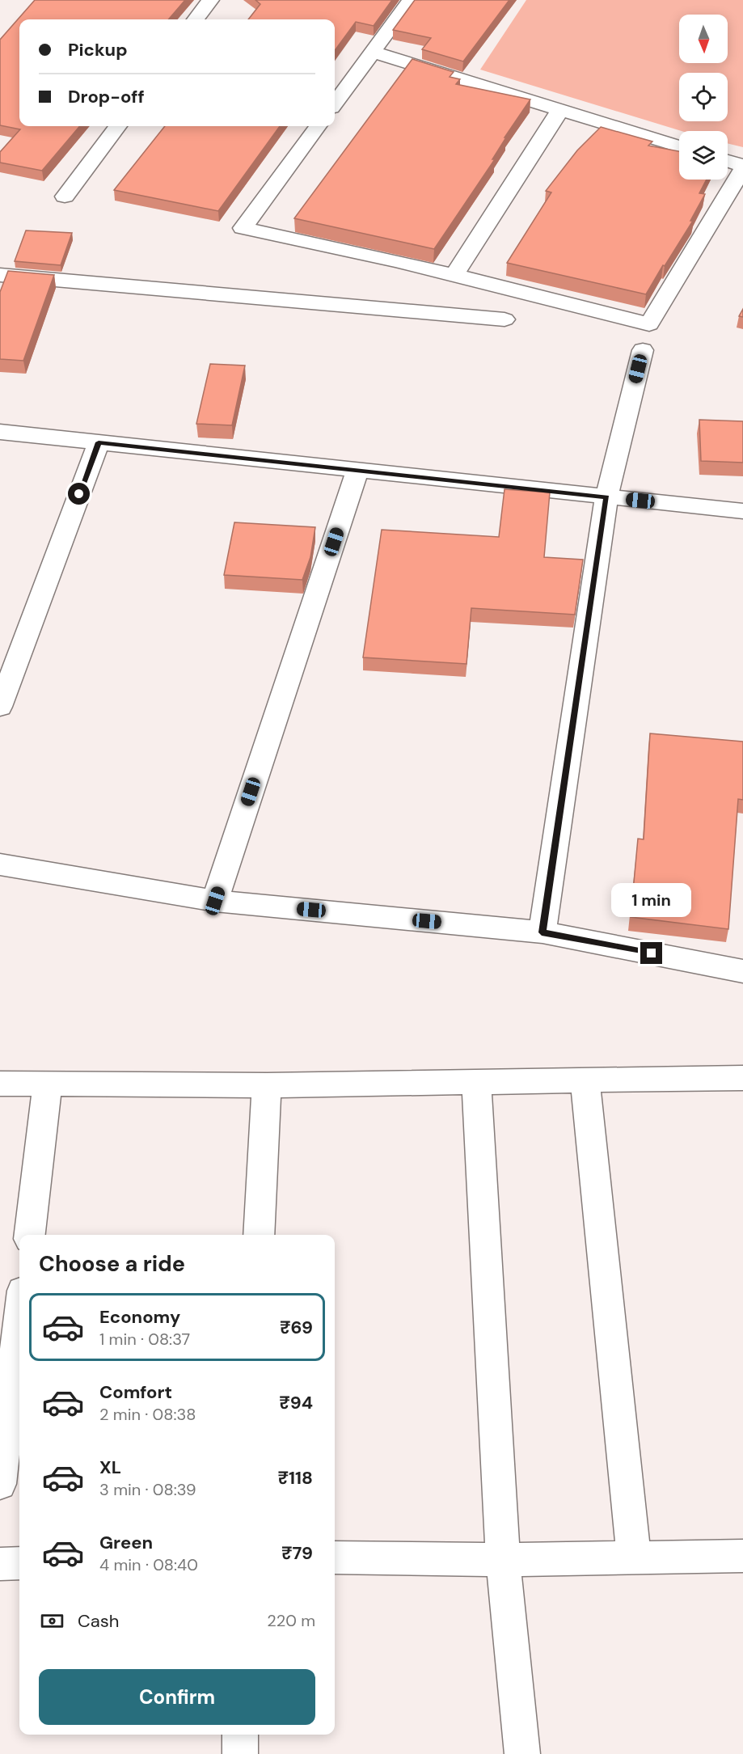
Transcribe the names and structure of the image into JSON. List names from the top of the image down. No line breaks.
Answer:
{"north":"bottom","page":{"banner":["Pickup","Drop-off"],"bubble":"1 min","heading":"Choose a ride","list":[{"name":"Economy","note":"1 min · 08:37","value":"₹69"},{"name":"Comfort","note":"2 min · 08:38","value":"₹94"},{"name":"XL","note":"3 min · 08:39","value":"₹118"},{"name":"Green","note":"4 min · 08:40","value":"₹79"}],"pay":["Cash","220 m"],"buttons":"Confirm"}}
